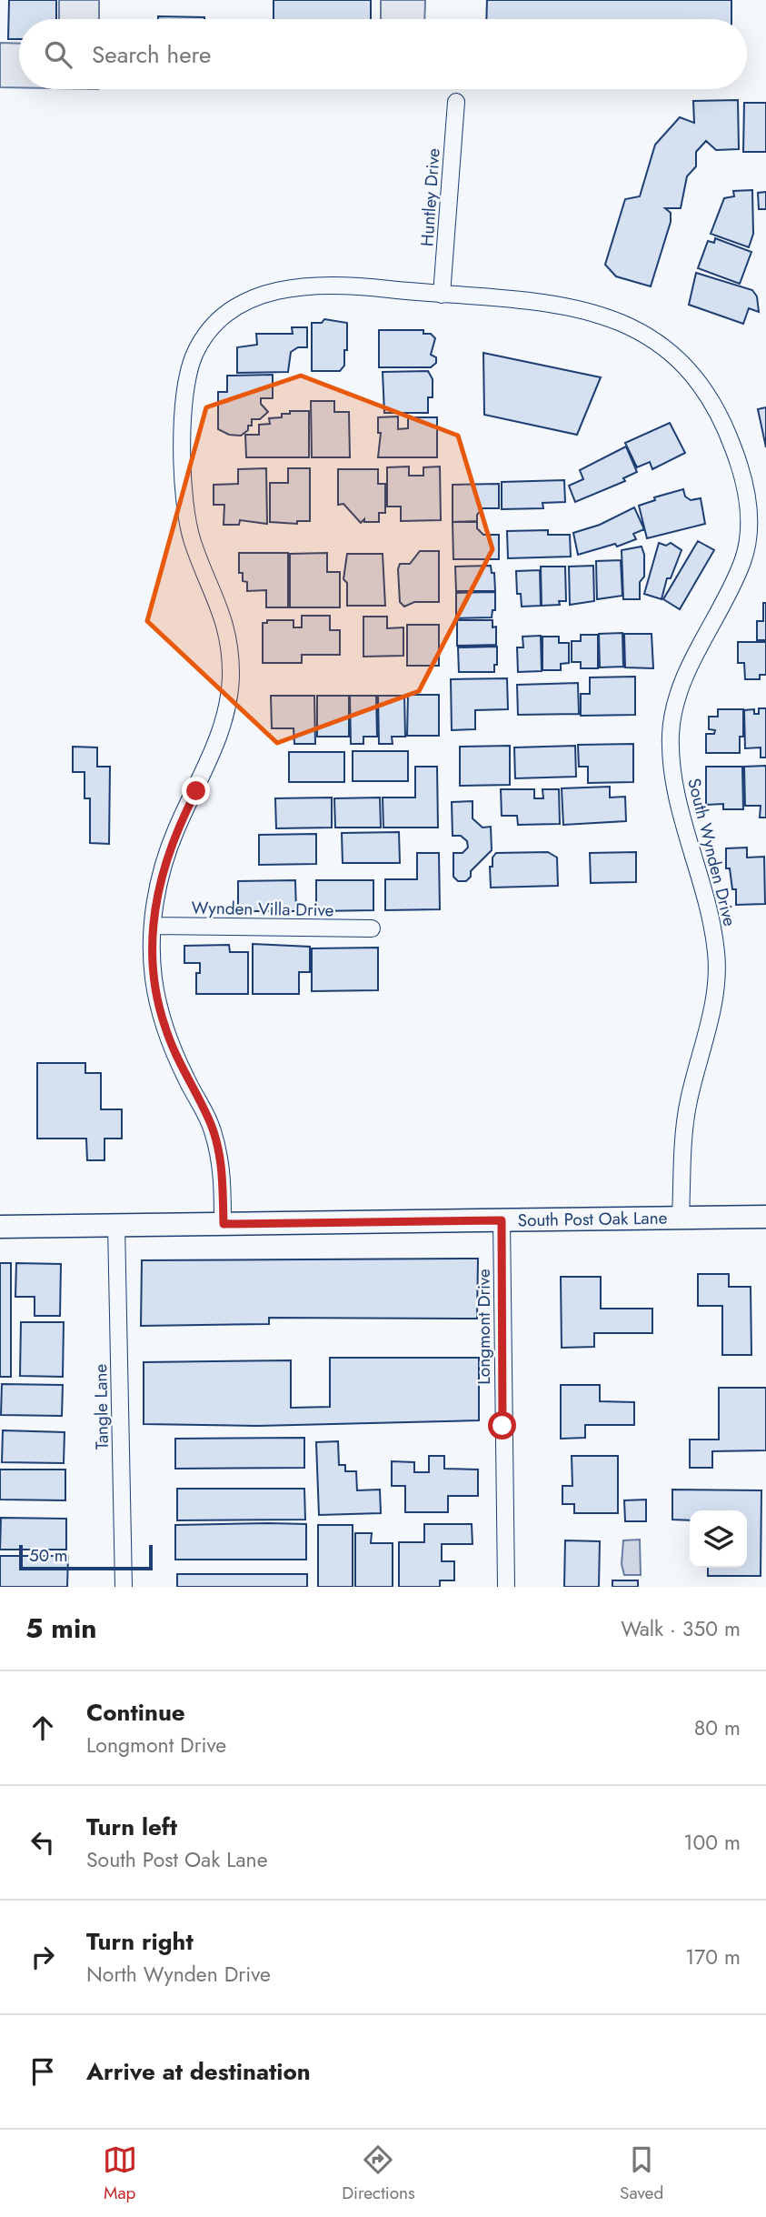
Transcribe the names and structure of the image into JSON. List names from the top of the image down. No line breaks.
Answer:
{"streets":{"main road":["South Post Oak Lane"],"street":["Huntley Drive","South Wynden Drive","Wynden Villa Drive","Longmont Drive","Tangle Lane"]},"crossings":[["Huntley Drive","South Wynden Drive"],["South Wynden Drive","Wynden Villa Drive"],["South Wynden Drive","South Post Oak Lane"],["South Post Oak Lane","Longmont Drive"],["South Post Oak Lane","Tangle Lane"]],"scale_bar":"50 m","page":{"search":"Search here","scale":"50 m","heading":["5 min","Walk · 350 m"],"list":[["Continue","Longmont Drive","80 m"],["Turn left","South Post Oak Lane","100 m"],["Turn right","North Wynden Drive","170 m"],"Arrive at destination"],"nav":["Map","Directions","Saved"]}}
